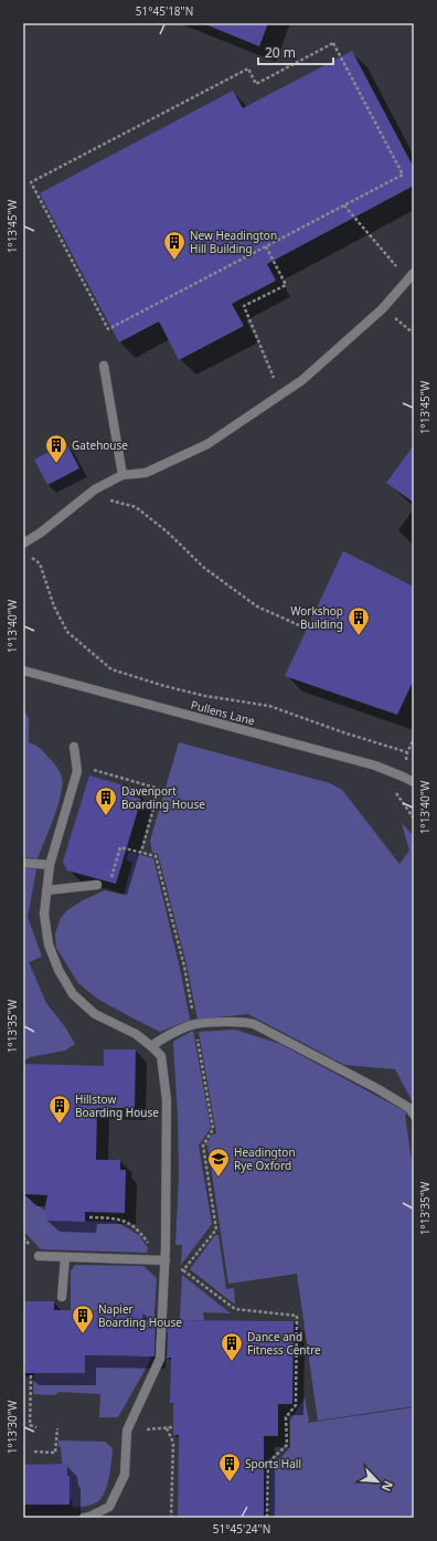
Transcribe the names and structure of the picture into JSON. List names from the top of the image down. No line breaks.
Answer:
{"streets":{"street":["Pullens Lane"]},"places":{"building":["New Headington Hill Building","Gatehouse","Workshop Building","Davenport Boarding House","Hillstow Boarding House","Napier Boarding House","Dance and Fitness Centre","Sports Hall"],"school or university":["Headington Rye Oxford"]},"scale_bar":"20 m","north":"bottom right","coordinates":["51°45'18\"N","1°13'45\"W","1°13'40\"W","1°13'35\"W","1°13'30\"W","51°45'24\"N"]}
